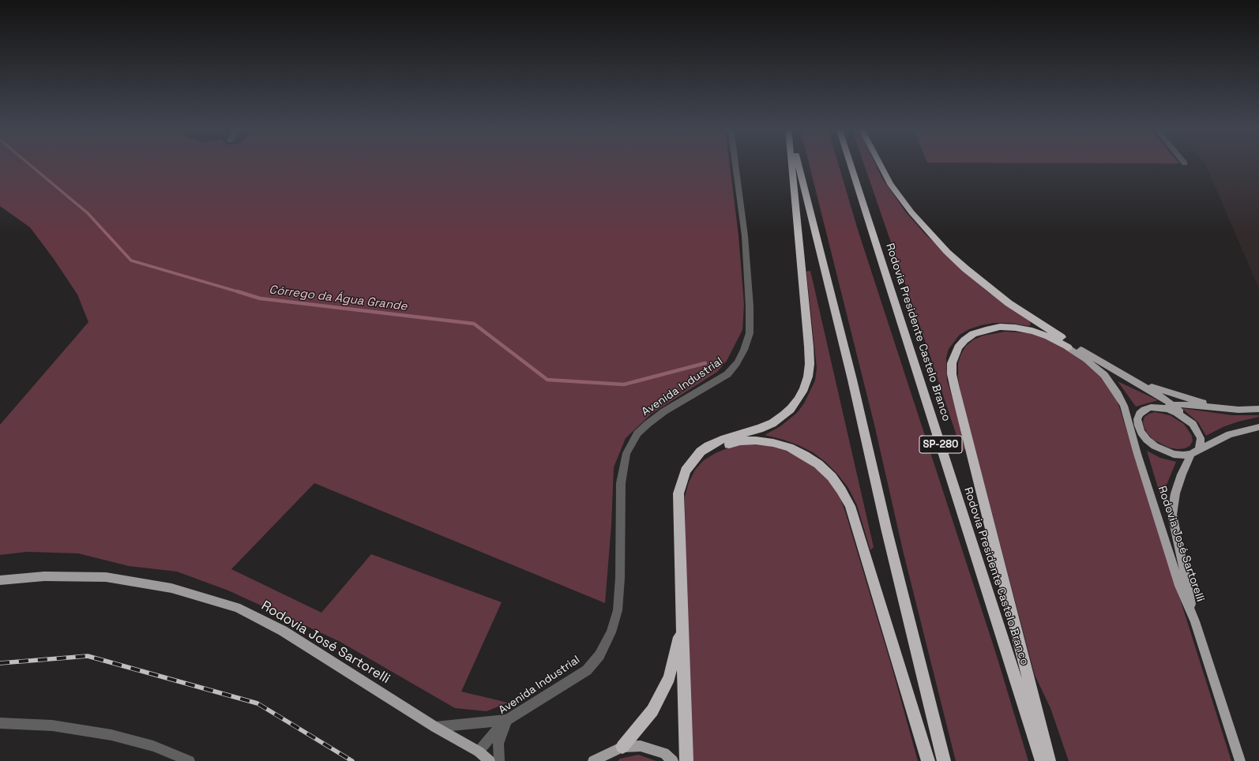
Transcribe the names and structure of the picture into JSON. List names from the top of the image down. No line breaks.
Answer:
{"streets":{"highway":["Rodovia Presidente Castelo Branco","SP-280"],"main road":["Rodovia José Sartorelli"],"street":["Avenida Industrial"]},"crossings":[["Avenida Industrial","Rodovia José Sartorelli"]],"water":["Córrego da Água Grande"]}
